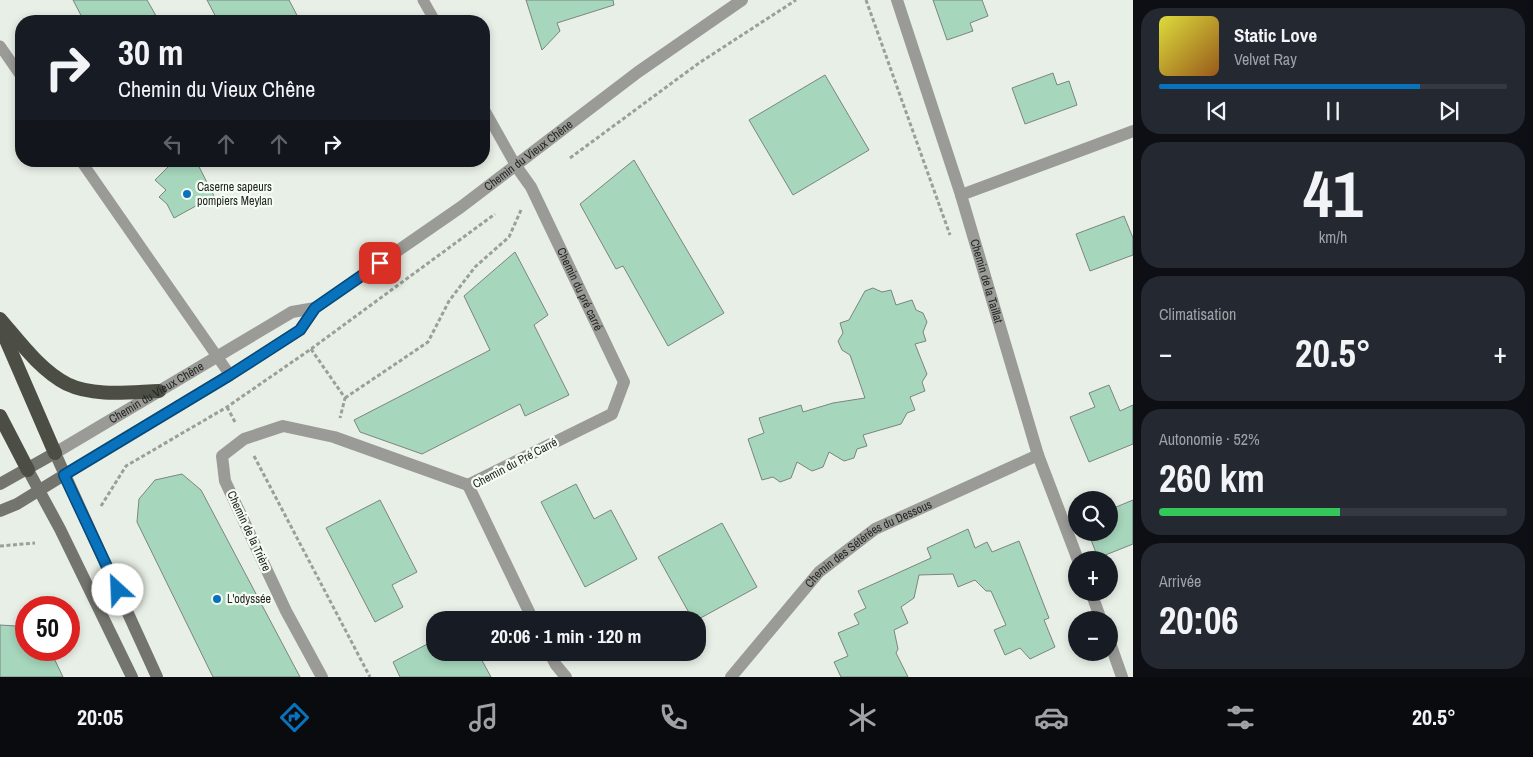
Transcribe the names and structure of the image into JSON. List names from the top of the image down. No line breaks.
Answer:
{"streets":{"main road":["Chemin du Vieux Chêne"],"street":["Chemin de la Taillat","Chemin du pré carré","Chemin du Pré Carré","Chemin de la Trière","Chemin des Sétérées du Dessous"]},"crossings":[["Chemin du Vieux Chêne","Chemin du pré carré"],["Chemin de la Taillat","Chemin des Sétérées du Dessous"],["Chemin du pré carré","Chemin du Pré Carré"],["Chemin du Pré Carré","Chemin de la Trière"]],"places":["Caserne sapeurs pompiers Meylan","L'odyssée"],"page":{"turn":["30 m","Chemin du Vieux Chêne"],"song":["Static Love","Velvet Ray"],"tile":[["41","km/h"],"Climatisation",["Autonomie · 52%","260 km"],["Arrivée","20:06"]],"heat":["−","20.5°","+"],"map_buttons":["+","−"],"limit":"50","trip":"20:06 · 1 min · 120 m","tabs":["20:05","20.5°"]}}
